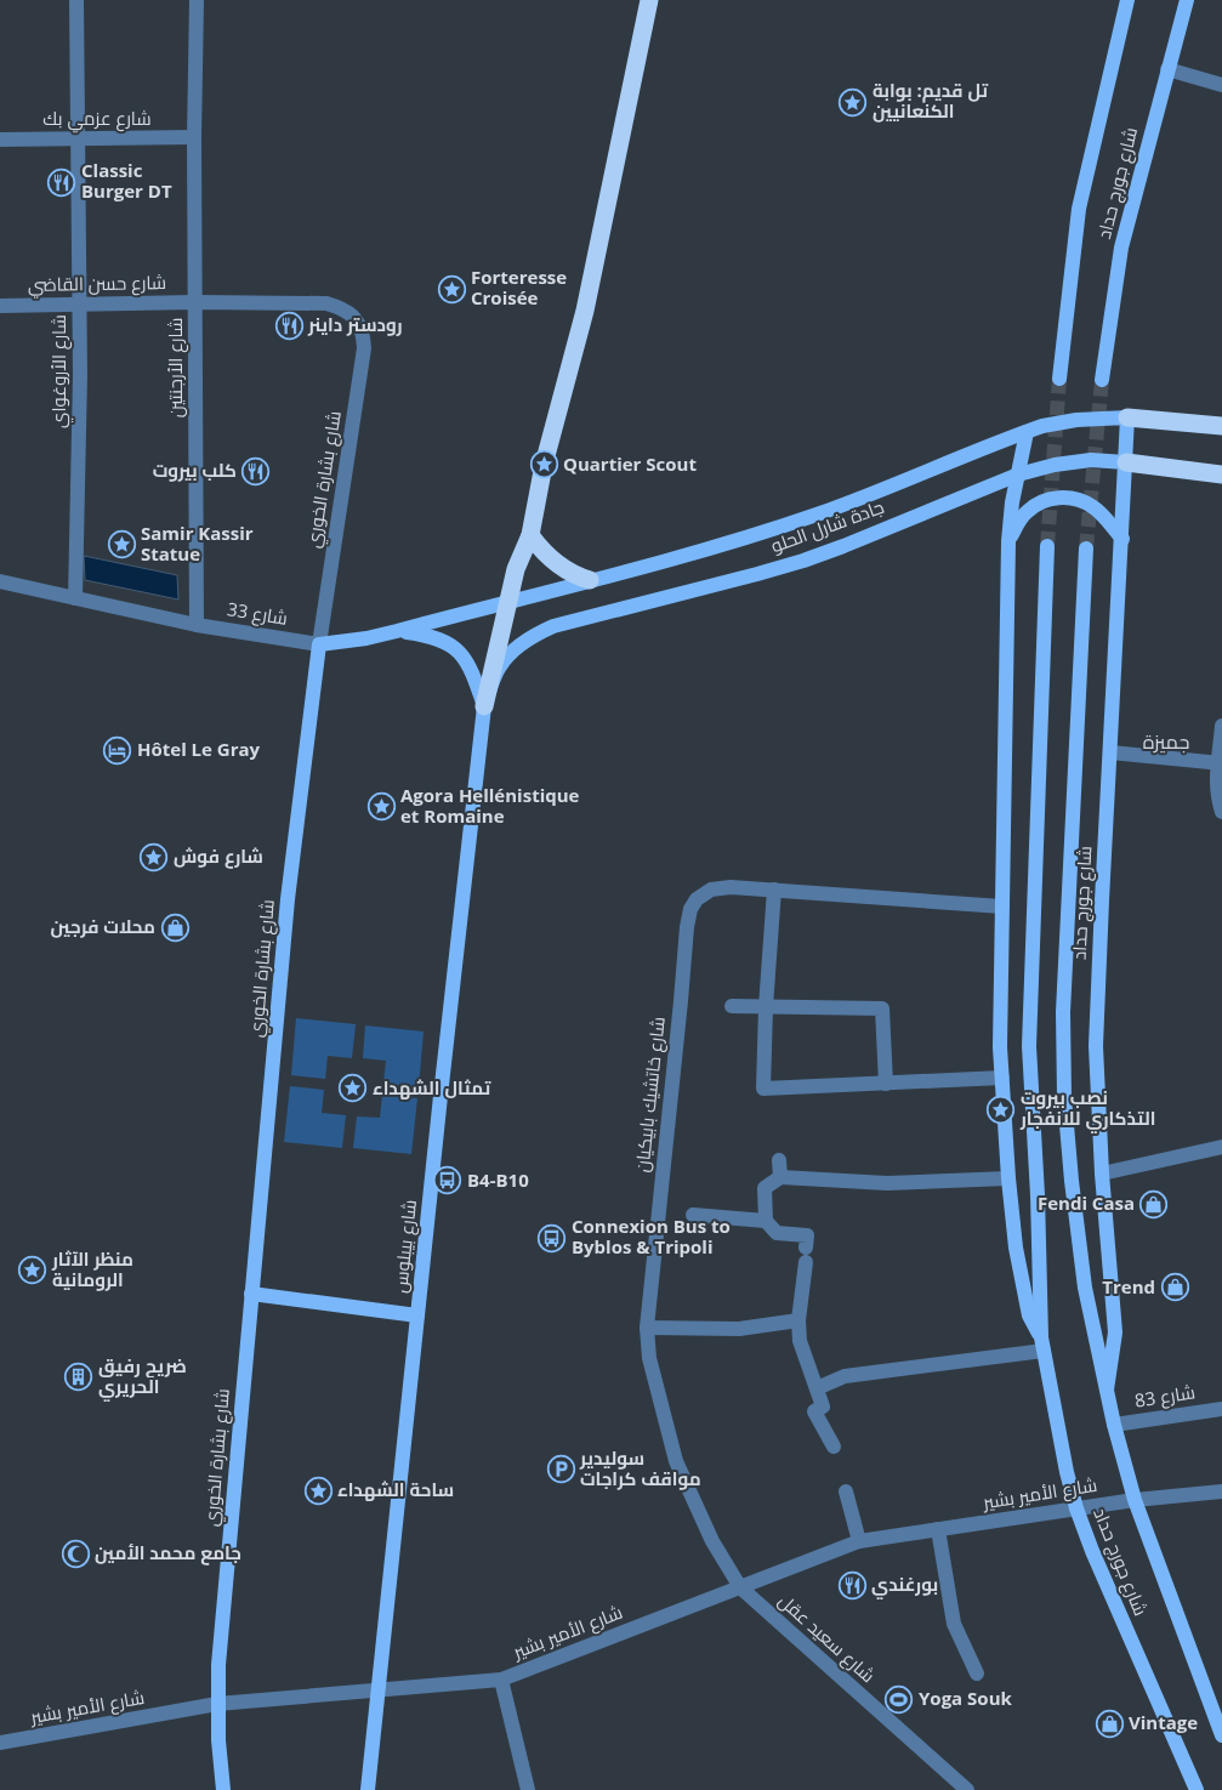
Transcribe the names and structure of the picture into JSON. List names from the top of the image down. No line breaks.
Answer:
{"streets":{"highway":["جادة شارل الحلو"],"main road":["شارع جورج حداد","شارع بشارة الخوري","شارع 33","شارع بيبلوس"],"street":["شارع عزمي بك","شارع حسن القاضي","شارع الأرجنتين","شارع الأروغواي","شارع خاتشيك بابيكيان","شارع 83","شارع الأمير بشير","شارع سعيد عقل"]},"crossings":[["شارع عزمي بك","شارع الأرجنتين"],["شارع عزمي بك","شارع الأروغواي"],["شارع جورج حداد","جادة شارل الحلو"],["شارع جورج حداد","شارع خاتشيك بابيكيان"],["شارع جورج حداد","شارع 83"],["شارع جورج حداد","شارع الأمير بشير"],["شارع حسن القاضي","شارع الأرجنتين"],["شارع حسن القاضي","شارع الأروغواي"],["شارع حسن القاضي","شارع بشارة الخوري"],["شارع الأرجنتين","شارع بشارة الخوري"],["شارع الأرجنتين","شارع 33"],["شارع الأروغواي","شارع 33"],["شارع بشارة الخوري","شارع 33"],["شارع بشارة الخوري","شارع الأمير بشير"],["جادة شارل الحلو","شارع 33"],["جادة شارل الحلو","شارع بيبلوس"],["شارع خاتشيك بابيكيان","شارع الأمير بشير"],["شارع خاتشيك بابيكيان","شارع سعيد عقل"],["شارع بيبلوس","شارع الأمير بشير"],["شارع الأمير بشير","شارع سعيد عقل"]],"districts":["جميزة"],"places":{"place":["تل قديم: بوابة الكنعانيين","Forteresse Croisée","Quartier Scout","Samir Kassir Statue","Agora Hellénistique et Romaine","شارع فوش","تمثال الشهداء","نصب بيروت التذكاري للانفجار","منظر الآثار الرومانية","ساحة الشهداء"],"restaurant":["Classic Burger DT","رودستر داينر","كلب بيروت","بورغندي"],"hotel":["Hôtel Le Gray"],"shop":["محلات فرجين","Fendi Casa","Trend","Vintage"],"bus stop":["B4-B10","Connexion Bus to Byblos & Tripoli"],"building":["ضريح رفيق الحريري"],"parking":["سوليدير مواقف كراجات"],"mosque":["جامع محمد الأمين"],"sports":["Yoga Souk"]}}
